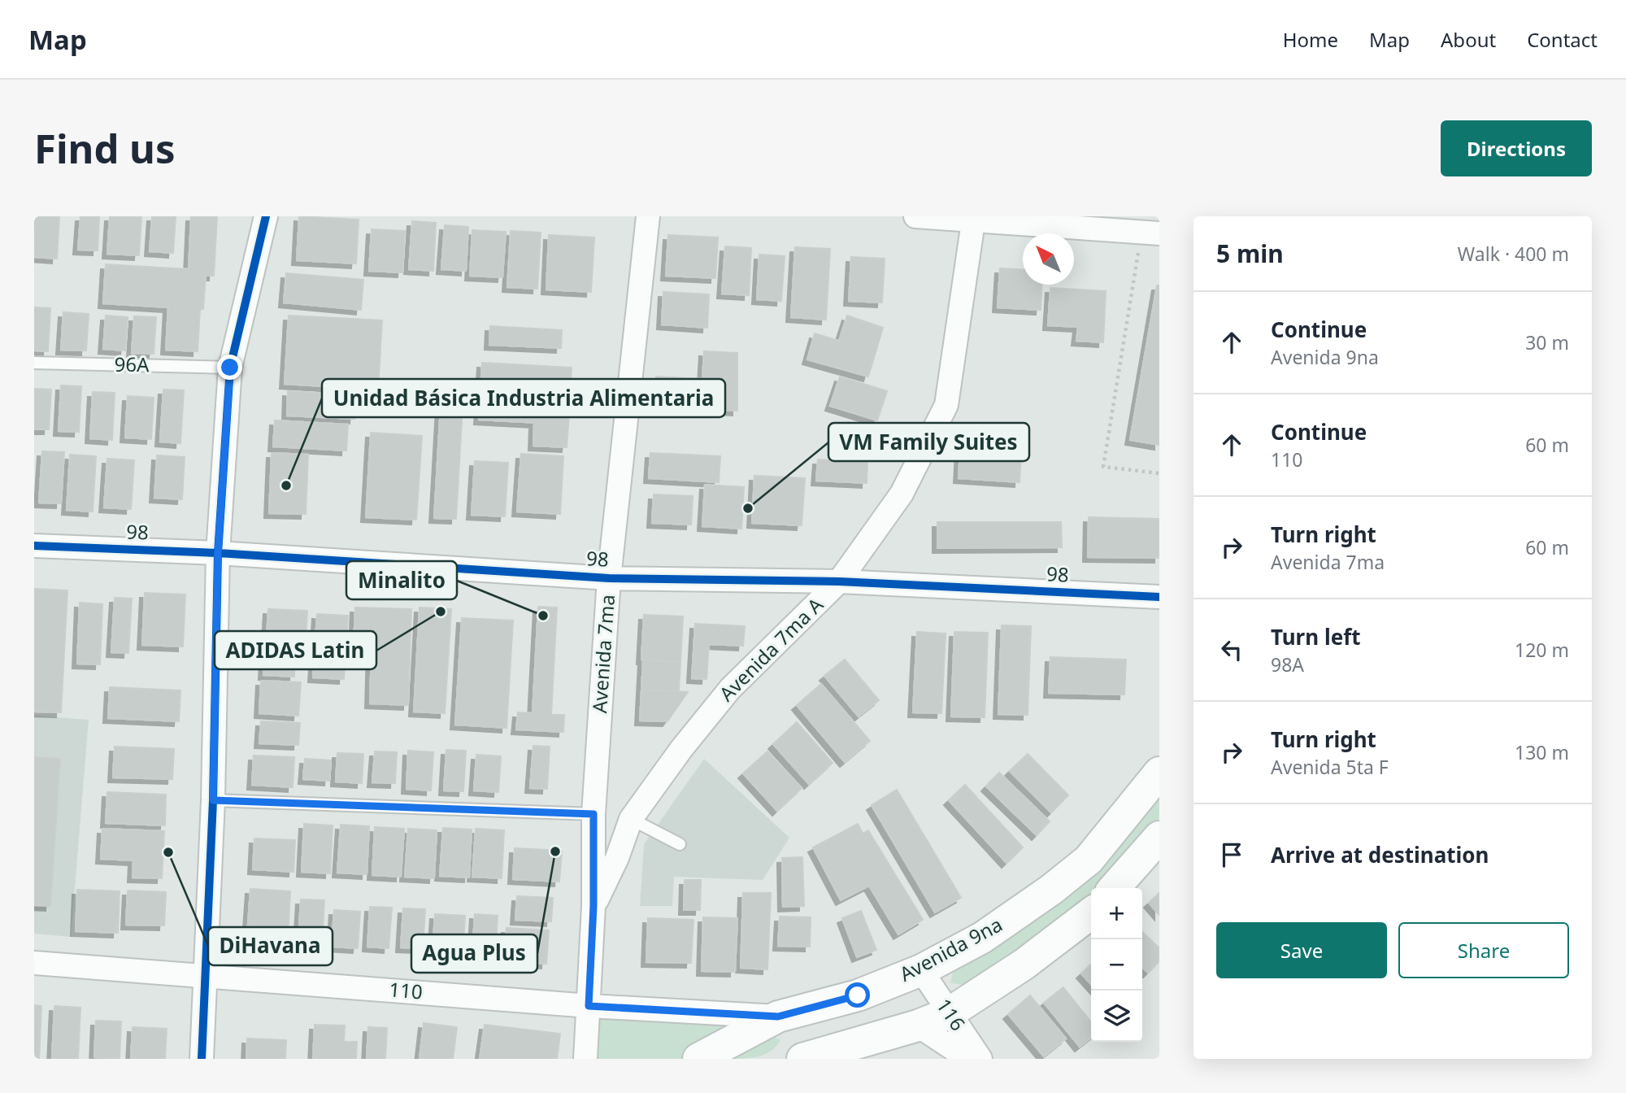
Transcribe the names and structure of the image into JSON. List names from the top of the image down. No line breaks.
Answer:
{"streets":{"main road":["Avenida 9na"],"street":["98","Avenida 7ma A","Avenida 7ma","110","116"],"lane":["96A"]},"crossings":[["98","Avenida 7ma A"],["98","Avenida 7ma"],["Avenida 7ma A","Avenida 7ma"],["Avenida 7ma","110"],["Avenida 9na","110"],["Avenida 9na","116"]],"places":["Unidad Básica Industria Alimentaria","VM Family Suites","ADIDAS Latin","Minalito","Agua Plus","DiHavana"],"north":"top left","page":{"header":"Map","nav":["Home","Map","About","Contact"],"buttons":["Directions",["Save","Share"]],"title":"Find us","heading":["5 min","Walk · 400 m"],"list":[["Continue","Avenida 9na","30 m"],["Continue","110","60 m"],["Turn right","Avenida 7ma","60 m"],["Turn left","98A","120 m"],["Turn right","Avenida 5ta F","130 m"],"Arrive at destination"],"map_buttons":["+","−"]}}
